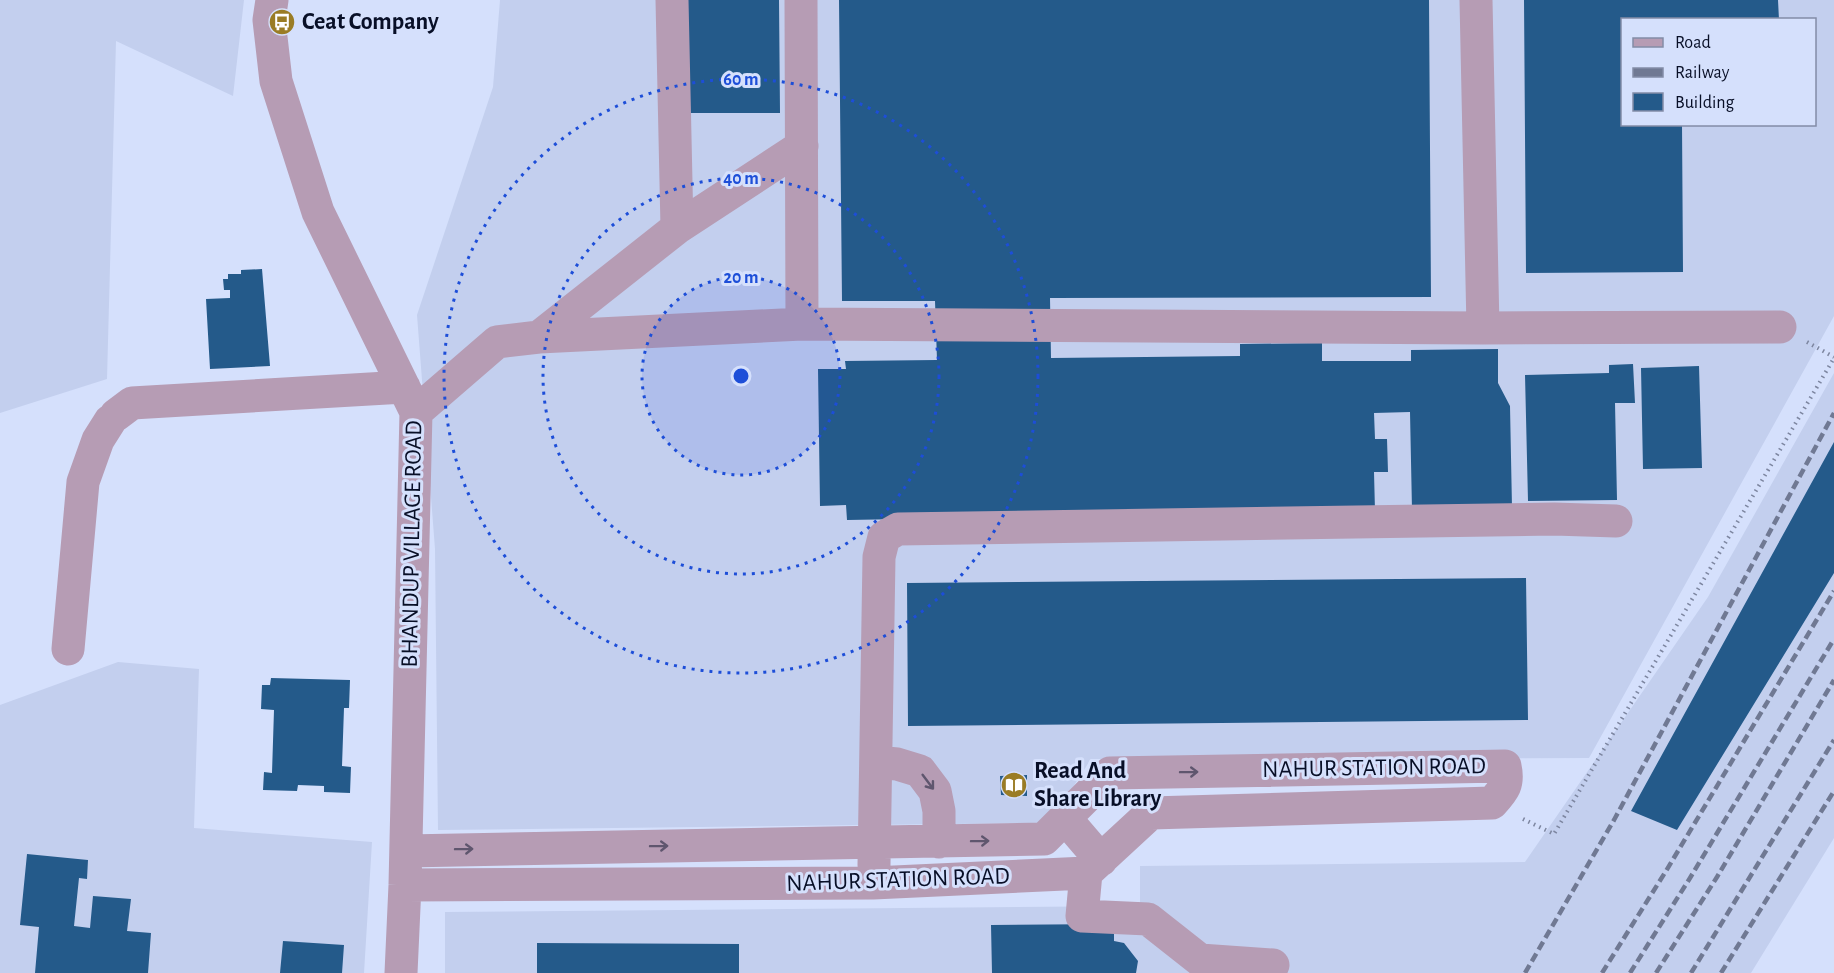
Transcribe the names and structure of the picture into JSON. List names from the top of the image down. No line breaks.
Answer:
{"streets":{"street":["BHANDUP VILLAGE ROAD","NAHUR STATION ROAD"]},"crossings":[["BHANDUP VILLAGE ROAD","NAHUR STATION ROAD"]],"places":{"bus stop":["Ceat Company"],"library":["Read And Share Library"]},"legend":["Road","Railway","Building"],"rings":["60 m","40 m","20 m"]}
